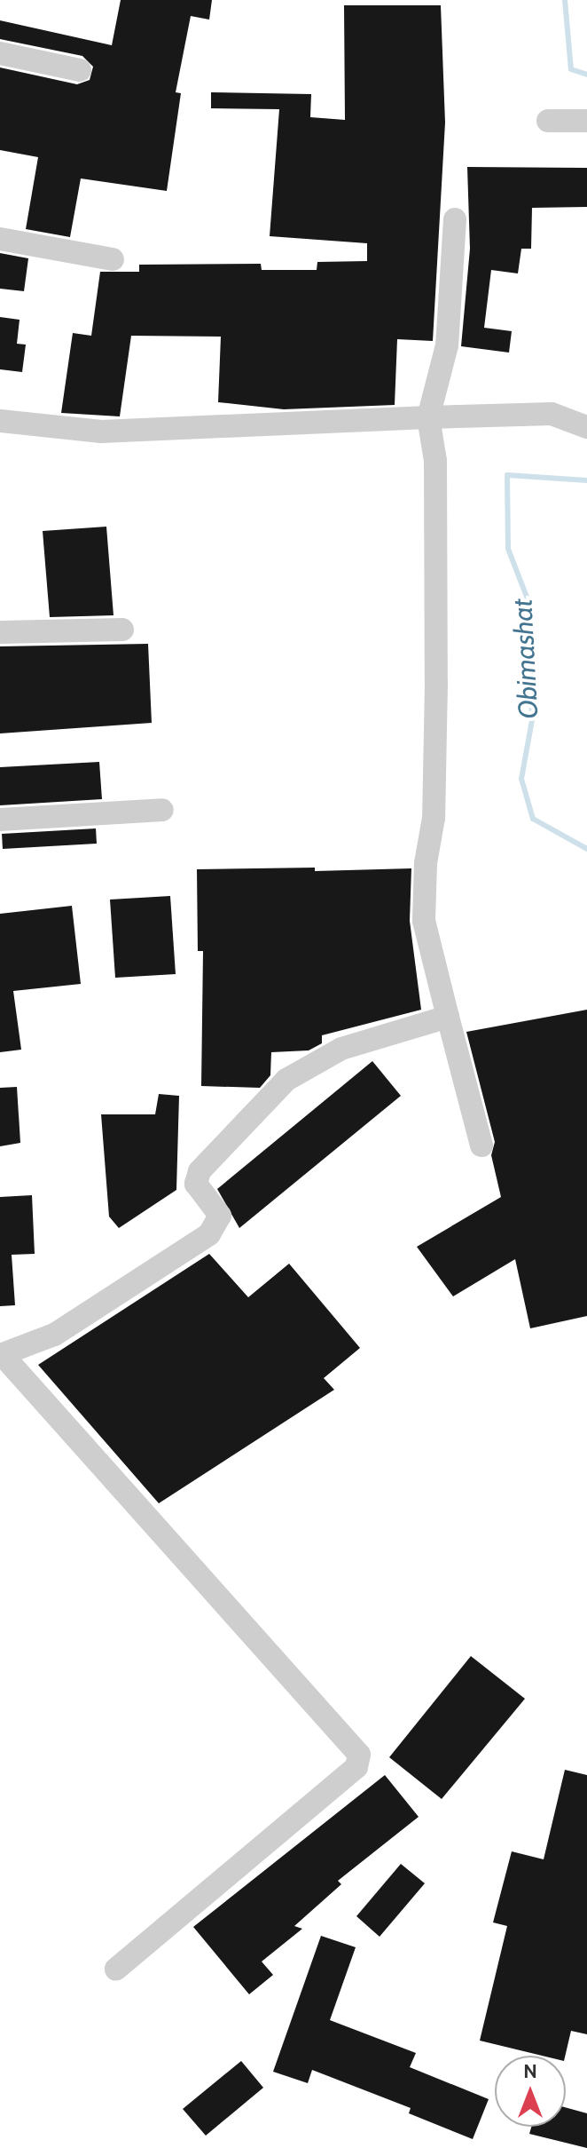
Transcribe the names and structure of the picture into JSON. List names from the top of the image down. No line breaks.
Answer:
{"water":["Obimashat"],"north":"top"}
